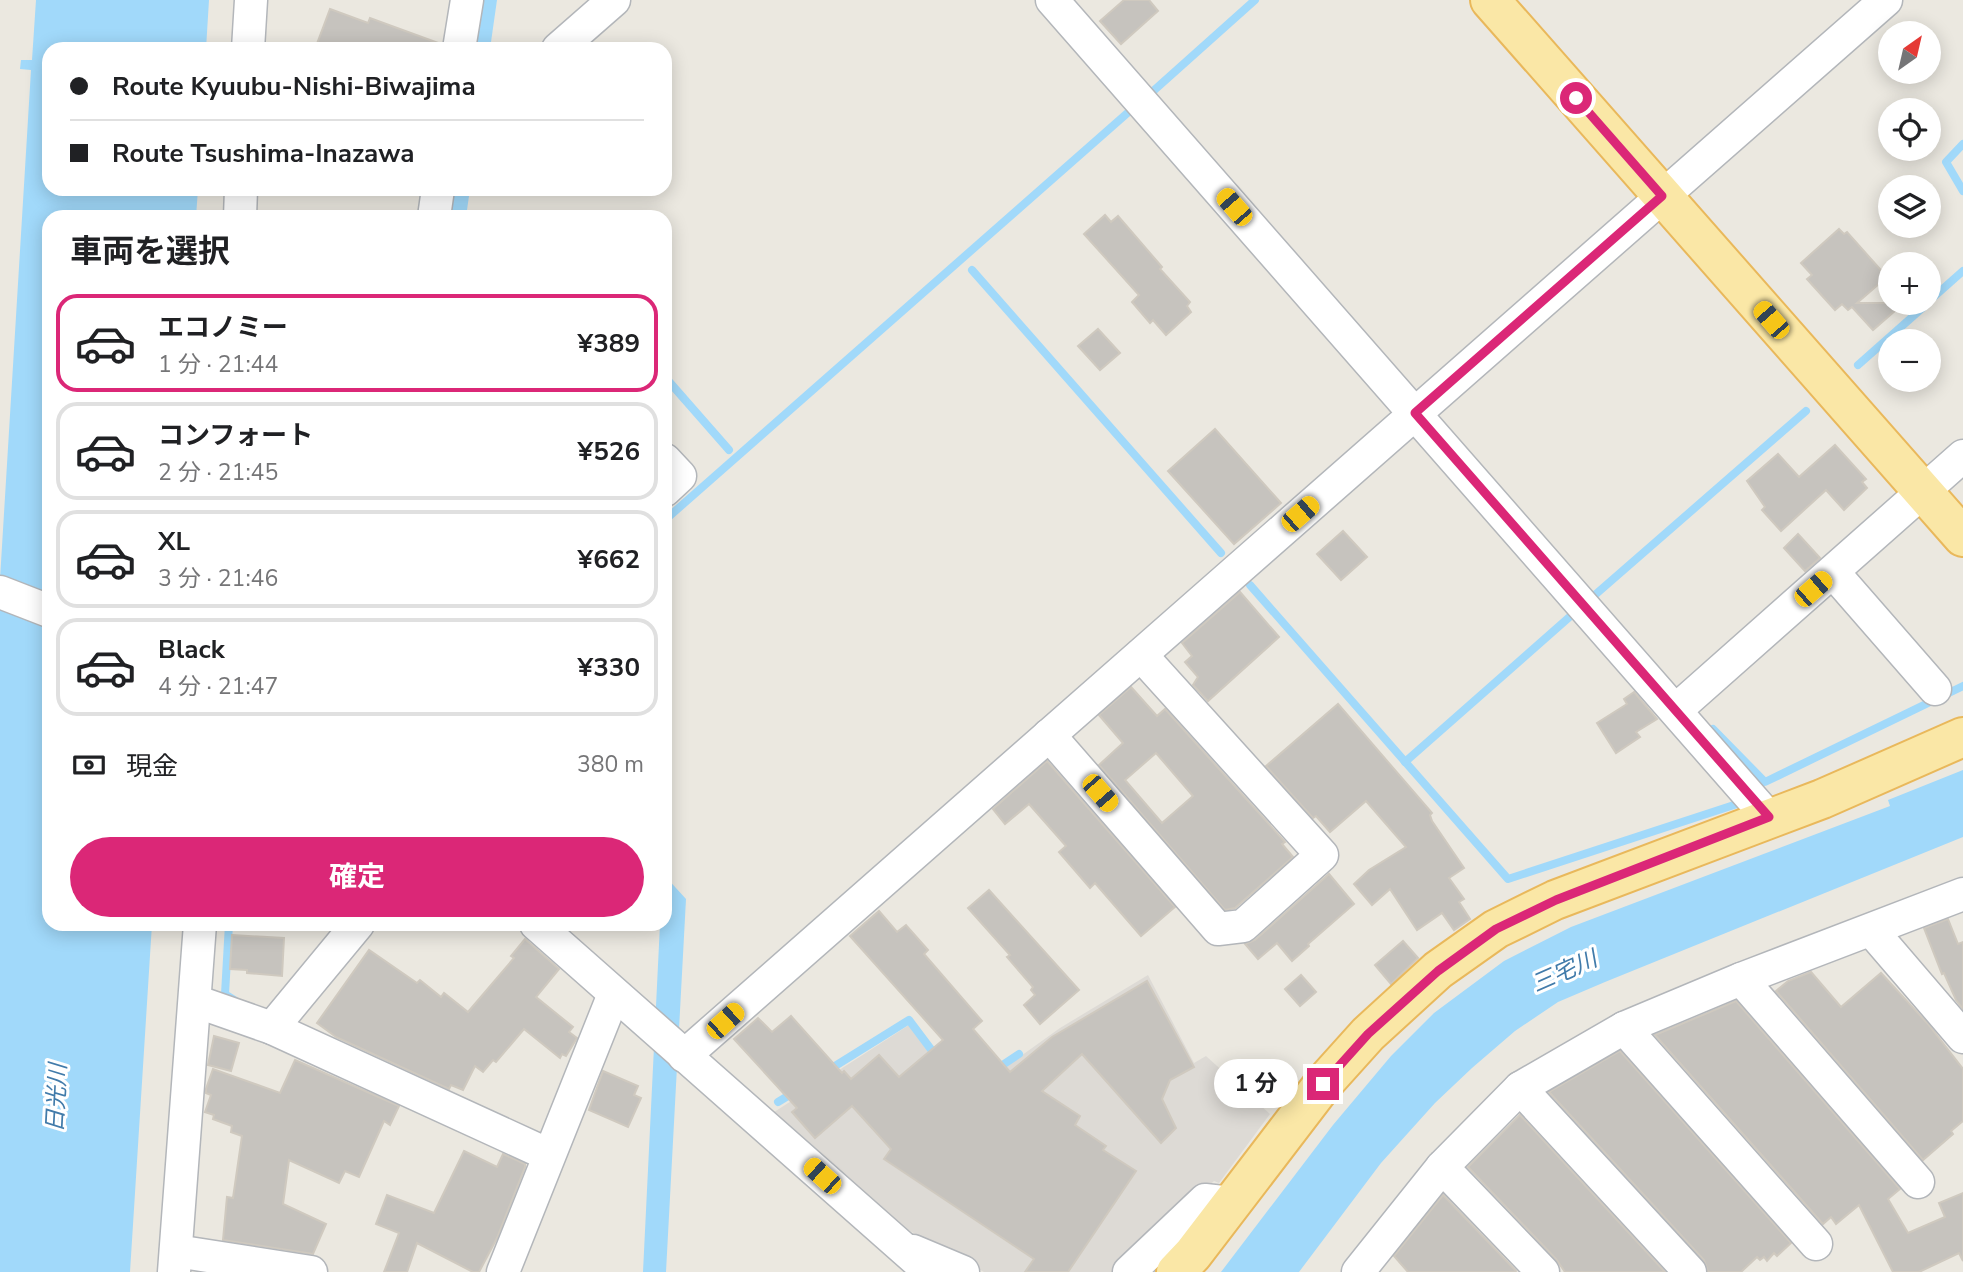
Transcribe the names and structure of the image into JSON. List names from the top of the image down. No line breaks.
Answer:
{"water":["三宅川","日光川"],"north":"top right","page":{"map_buttons":["+","−"],"banner":["Route Kyuubu-Nishi-Biwajima","Route Tsushima-Inazawa"],"heading":"車両を選択","list":[{"name":"エコノミー","note":"1 分 · 21:44","value":"¥389"},{"name":"コンフォート","note":"2 分 · 21:45","value":"¥526"},{"name":"XL","note":"3 分 · 21:46","value":"¥662"},{"name":"Black","note":"4 分 · 21:47","value":"¥330"}],"pay":["現金","380 m"],"buttons":"確定","bubble":"1 分"}}
